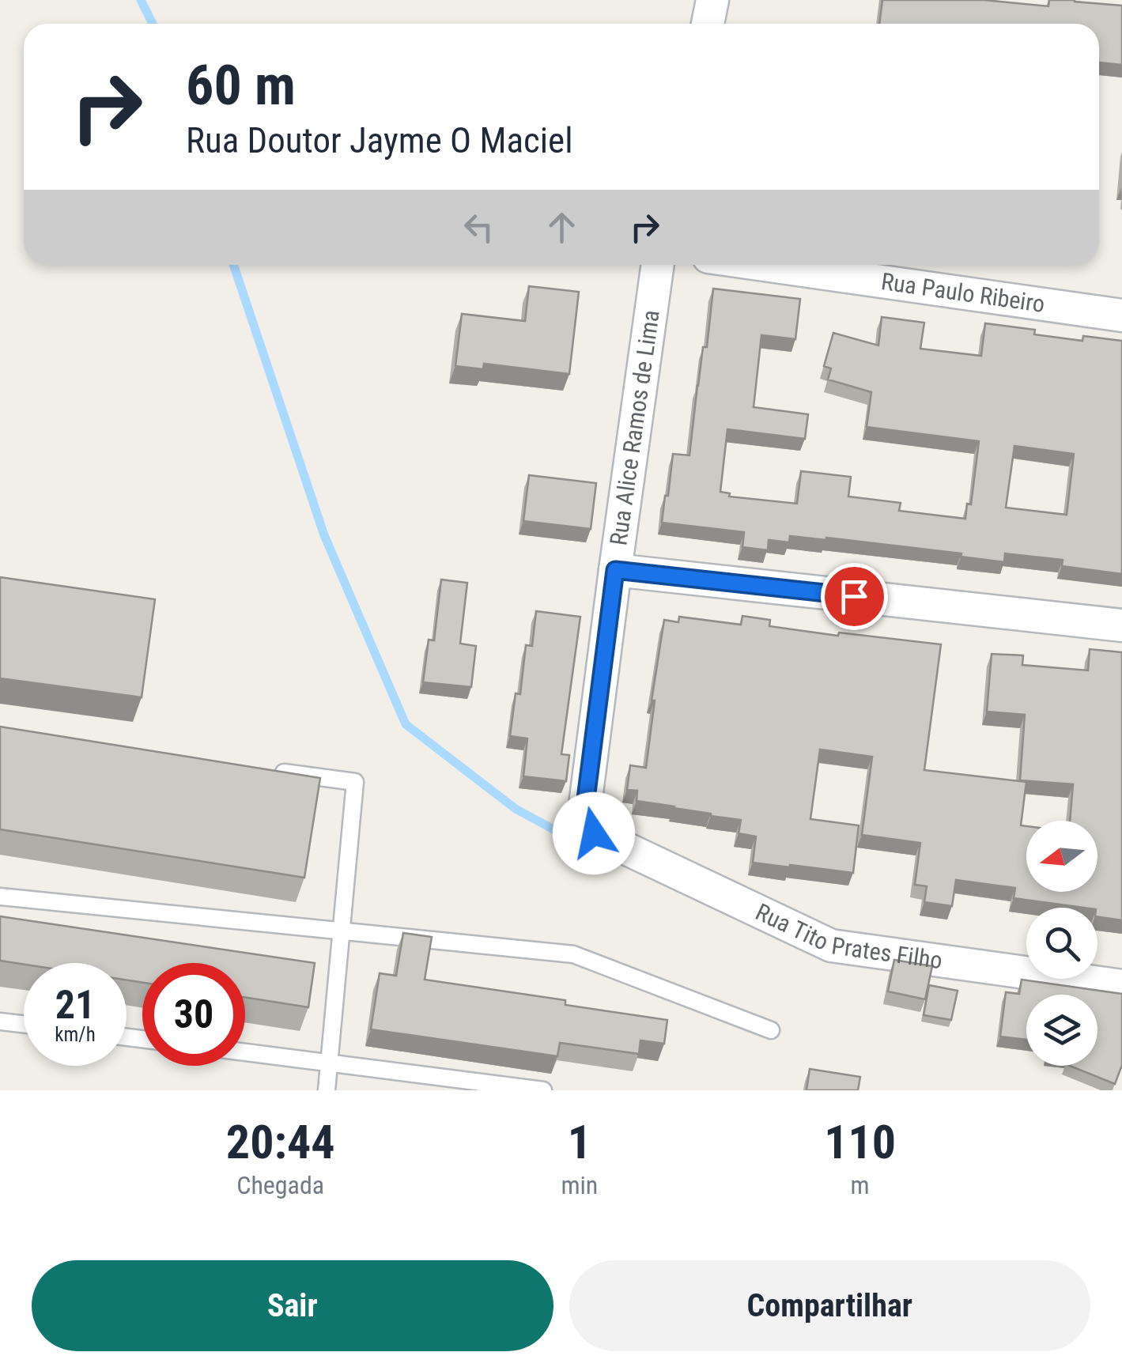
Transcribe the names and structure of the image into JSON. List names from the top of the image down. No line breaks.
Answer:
{"streets":{"street":["Rua Paulo Ribeiro","Rua Alice Ramos de Lima","Rua Tito Prates Filho"]},"crossings":[["Rua Alice Ramos de Lima","Rua Tito Prates Filho"]],"north":"left","page":{"turn":["60 m","Rua Doutor Jayme O Maciel"],"speed":"21 km/h","limit":"30","eta":["20:44","Chegada","1","min","110","m"],"buttons":["Sair","Compartilhar"]}}
